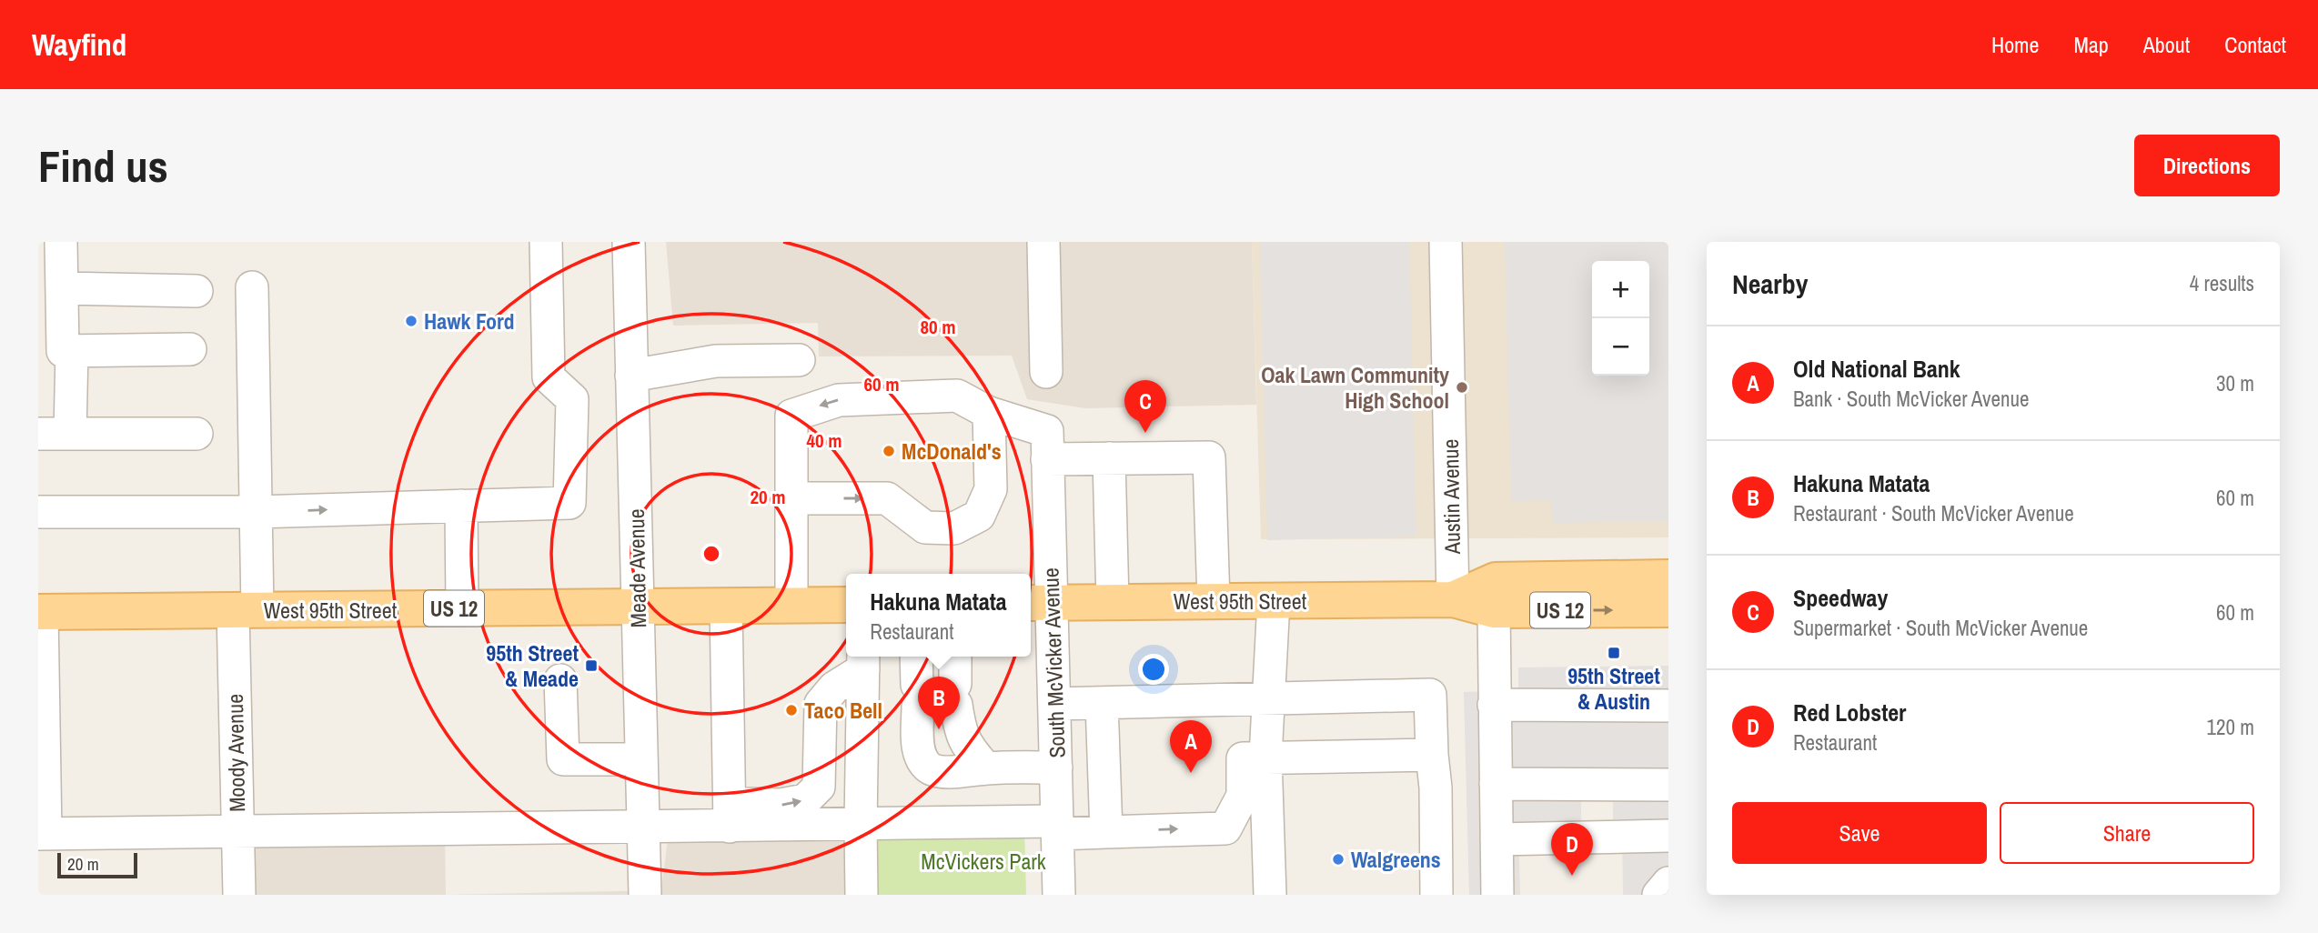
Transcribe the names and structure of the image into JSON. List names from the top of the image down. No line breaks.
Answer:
{"streets":{"main road":["West 95th Street","US 12"],"street":["Austin Avenue","Meade Avenue","South McVicker Avenue","Moody Avenue"]},"crossings":[["Austin Avenue","West 95th Street"],["Meade Avenue","West 95th Street"],["West 95th Street","South McVicker Avenue"],["West 95th Street","Moody Avenue"]],"parks":["McVickers Park"],"places":{"other":["Hawk Ford","Oak Lawn Community High School","McDonald's","Taco Bell","Walgreens"],"transit":["95th Street & Austin","95th Street & Meade"]},"scale_bar":"20 m","page":{"header":"Wayfind","nav":["Home","Map","About","Contact"],"buttons":["Directions",["Save","Share"]],"title":"Find us","heading":["Nearby","4 results"],"map_buttons":["+","−"],"list":[{"mark":"A","name":"Old National Bank","note":"Bank · South McVicker Avenue","value":"30 m"},{"mark":"B","name":"Hakuna Matata","note":"Restaurant · South McVicker Avenue","value":"60 m"},{"mark":"C","name":"Speedway","note":"Supermarket · South McVicker Avenue","value":"60 m"},{"mark":"D","name":"Red Lobster","note":"Restaurant","value":"120 m"}],"pins":["C","B","A","D"],"popup":["Hakuna Matata","Restaurant"],"scale":"20 m"},"rings":["80 m","60 m","40 m","20 m"]}
